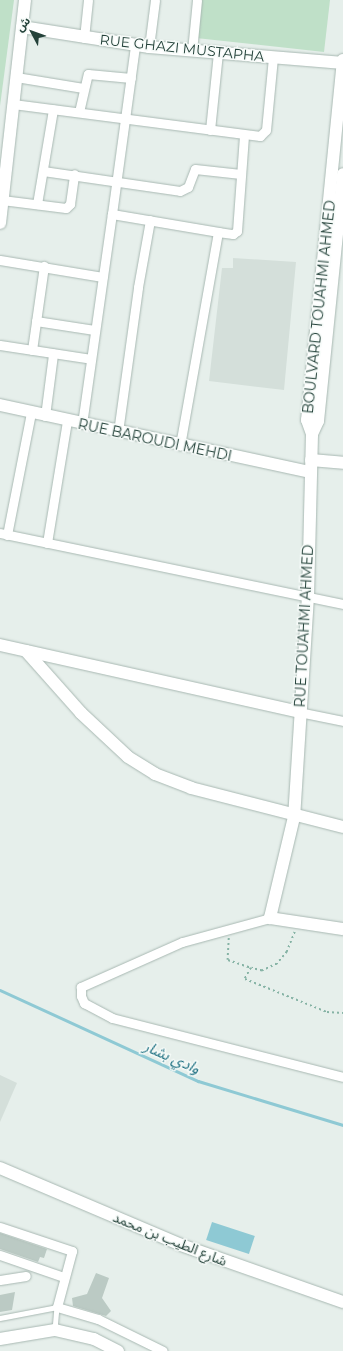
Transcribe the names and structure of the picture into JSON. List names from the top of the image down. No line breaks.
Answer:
{"streets":{"street":["RUE GHAZI MUSTAPHA","BOULVARD TOUAHMI AHMED","RUE BAROUDI MEHDI","RUE TOUAHMI AHMED","شارع الطيب بن محمد"]},"crossings":[["RUE GHAZI MUSTAPHA","BOULVARD TOUAHMI AHMED"],["BOULVARD TOUAHMI AHMED","RUE TOUAHMI AHMED"],["RUE BAROUDI MEHDI","RUE TOUAHMI AHMED"]],"water":["وادي بشار"],"north":"top left"}
